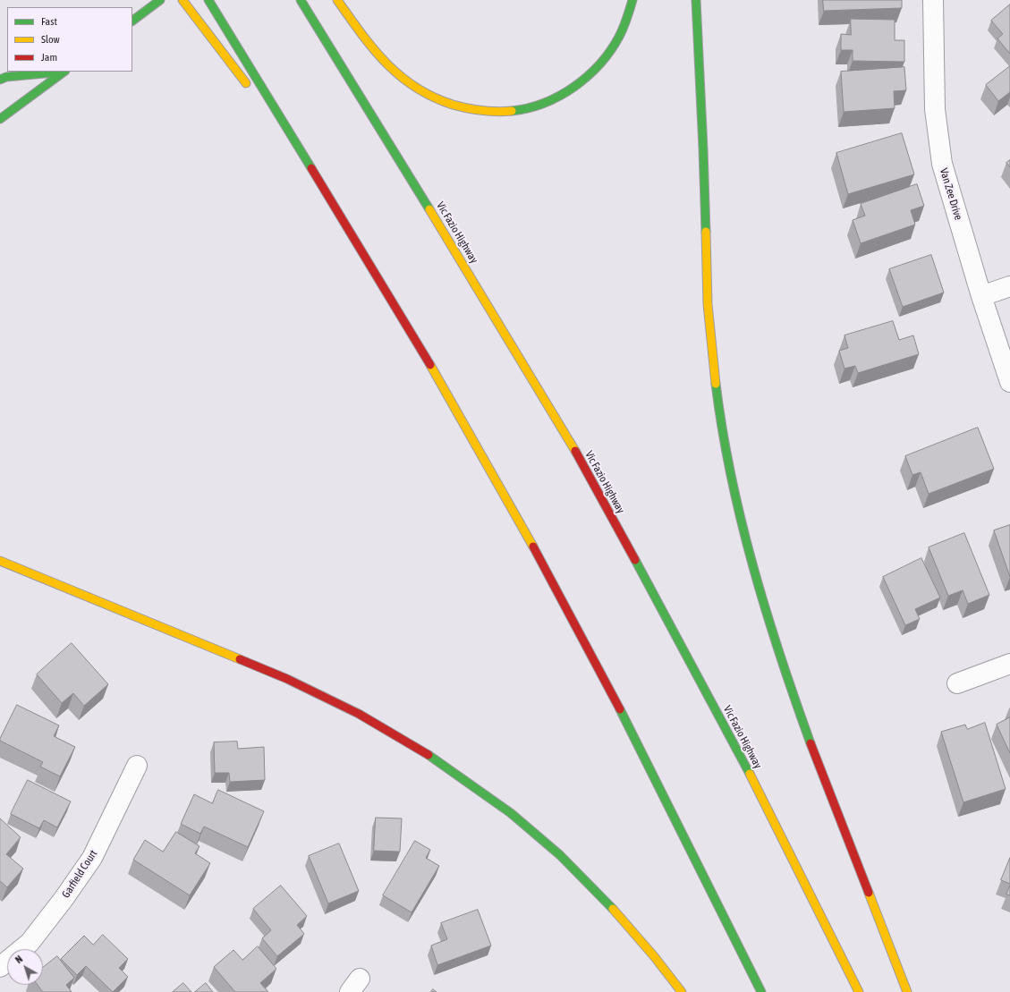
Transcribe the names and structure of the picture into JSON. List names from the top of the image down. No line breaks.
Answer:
{"streets":{"main road":["Vic Fazio Highway"],"street":["Van Zee Drive","Garfield Court"]},"legend":["Fast","Slow","Jam"],"north":"top left"}
